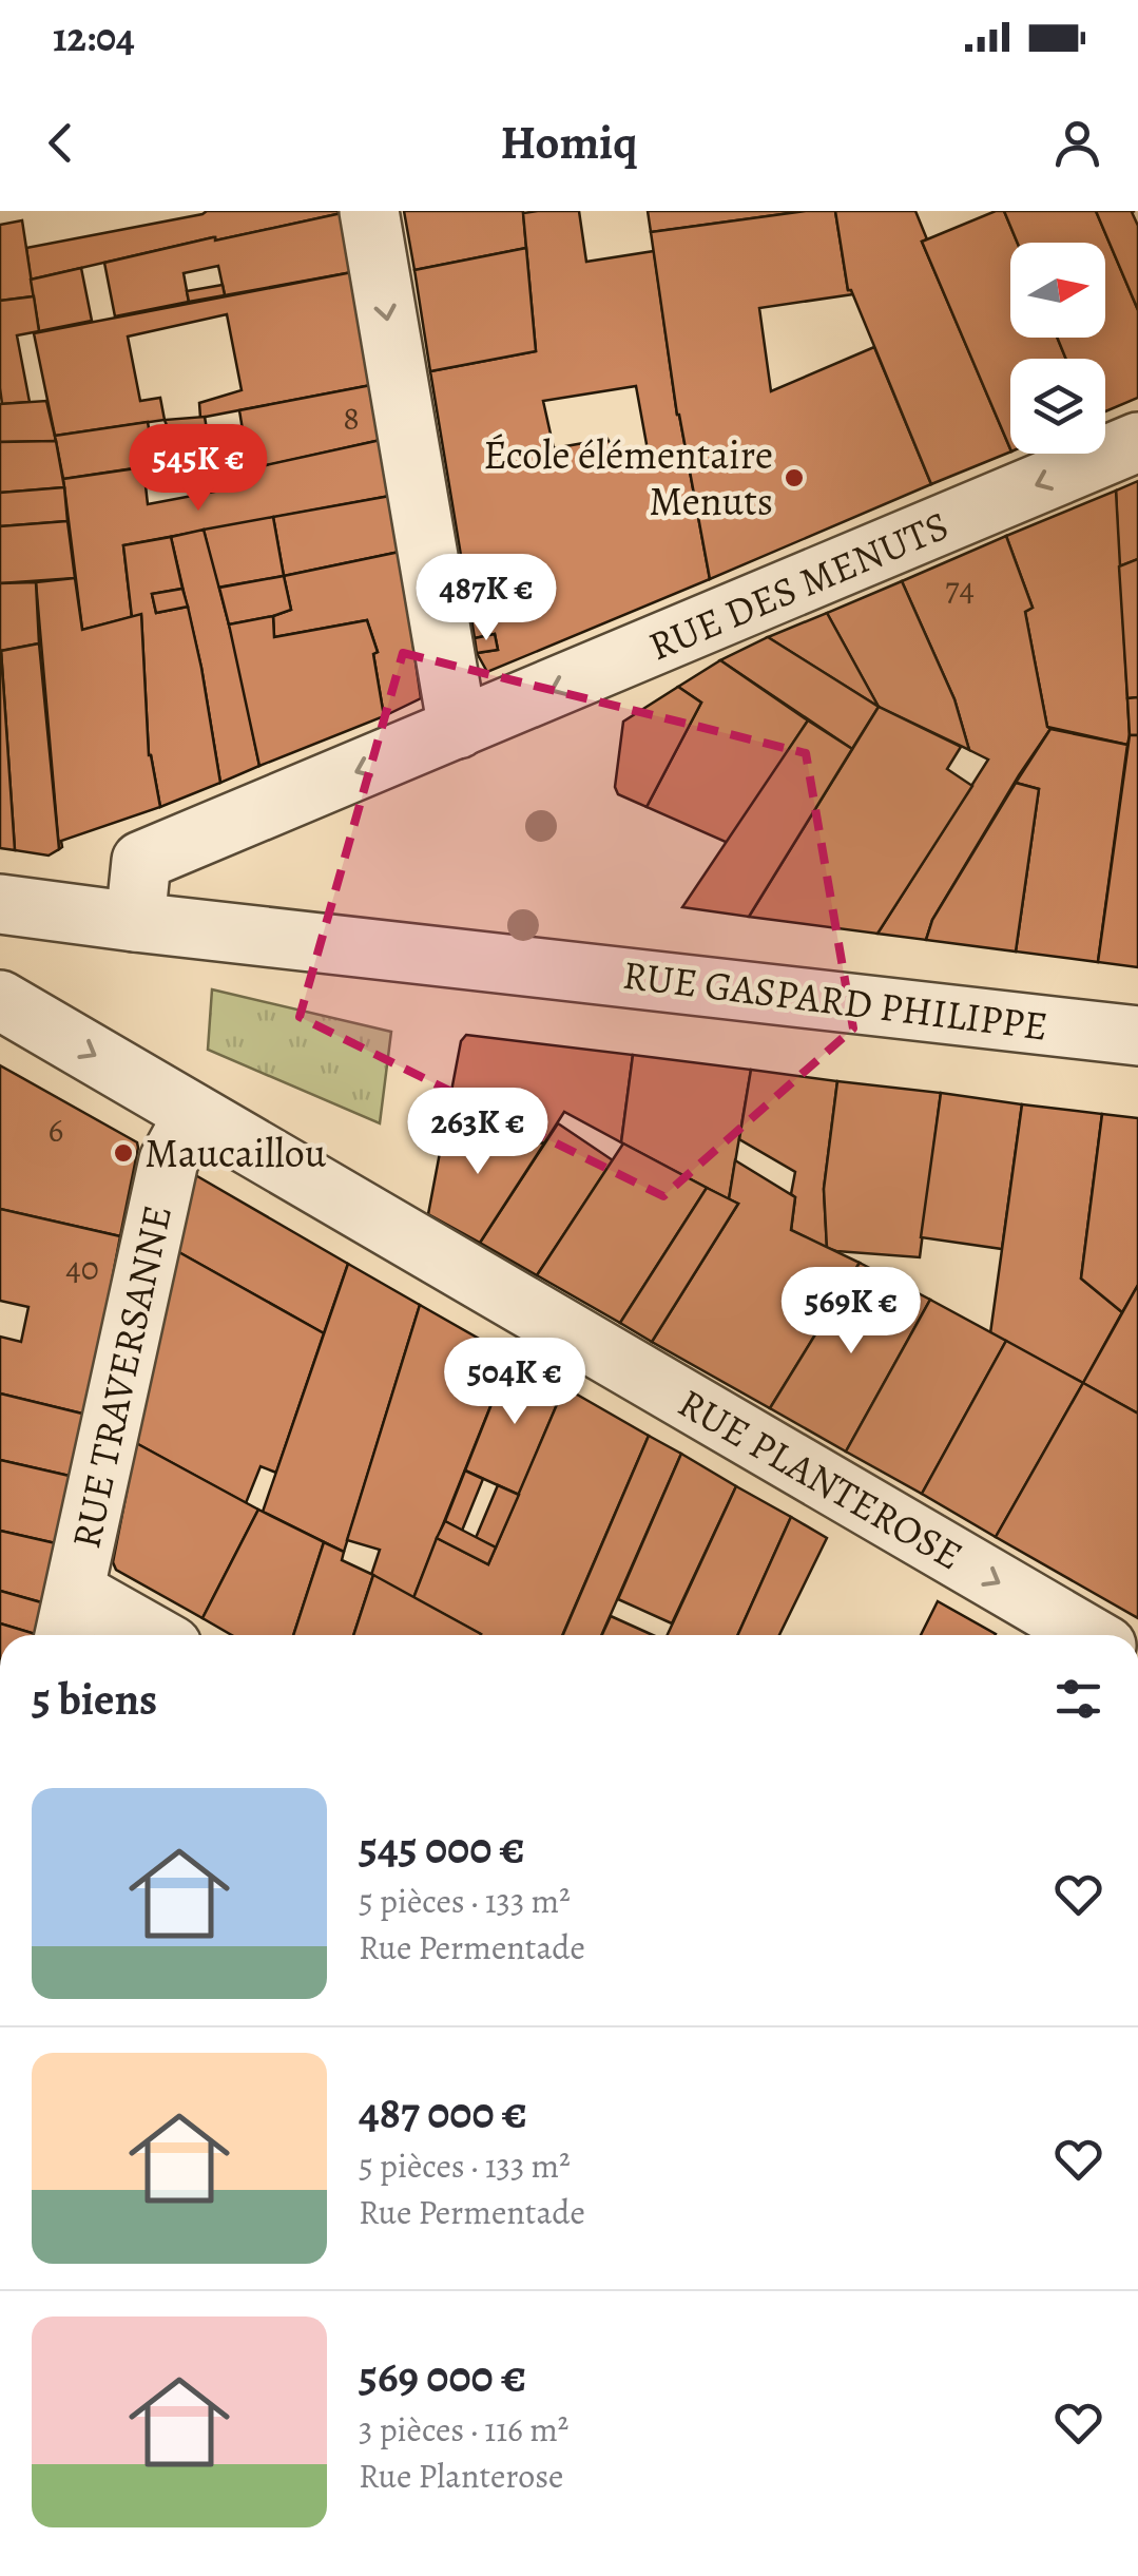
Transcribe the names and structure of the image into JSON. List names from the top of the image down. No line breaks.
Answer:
{"streets":{"street":["RUE DES MENUTS","RUE GASPARD PHILIPPE","RUE TRAVERSANNE","RUE PLANTEROSE"]},"crossings":[["RUE DES MENUTS","RUE GASPARD PHILIPPE"],["RUE TRAVERSANNE","RUE PLANTEROSE"]],"one_way":["RUE DES MENUTS","RUE PLANTEROSE"],"places":["École élémentaire Menuts","Maucaillou"],"house_numbers":["8","74","6","40"],"north":"right","page":{"status":"12:04","header":"Homiq","price":["545K €","487K €","263K €","569K €","504K €"],"heading":"5 biens","list":[{"name":"545 000 €","note":"5 pièces · 133 m² · Rue Permentade"},{"name":"487 000 €","note":"5 pièces · 133 m² · Rue Permentade"},{"name":"569 000 €","note":"3 pièces · 116 m² · Rue Planterose"}]}}
